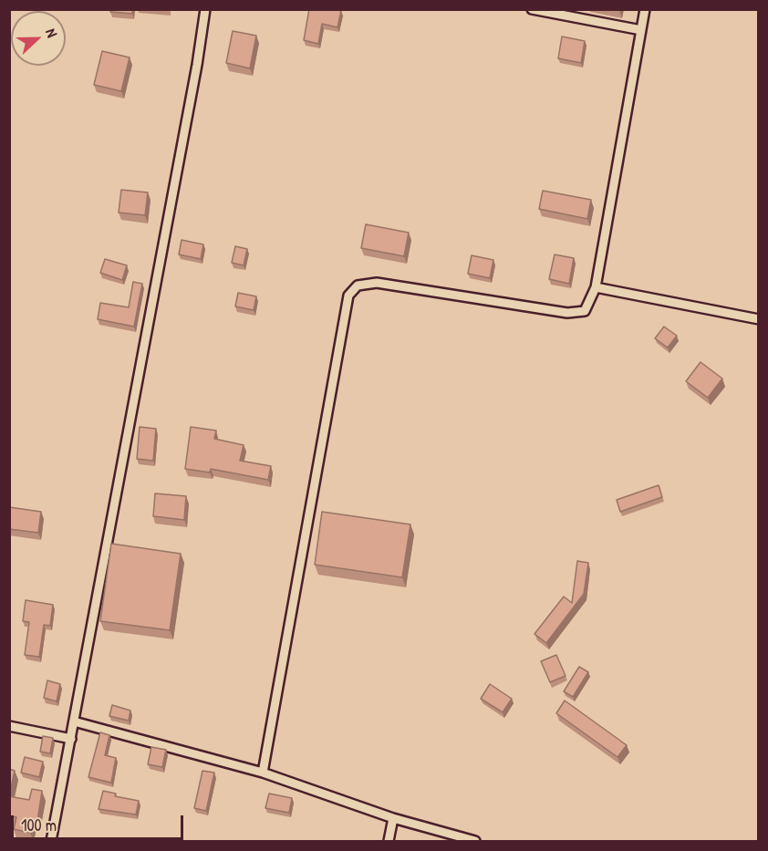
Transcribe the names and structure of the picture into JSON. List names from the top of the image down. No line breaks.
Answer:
{"scale_bar":"100 m","north":"right"}
